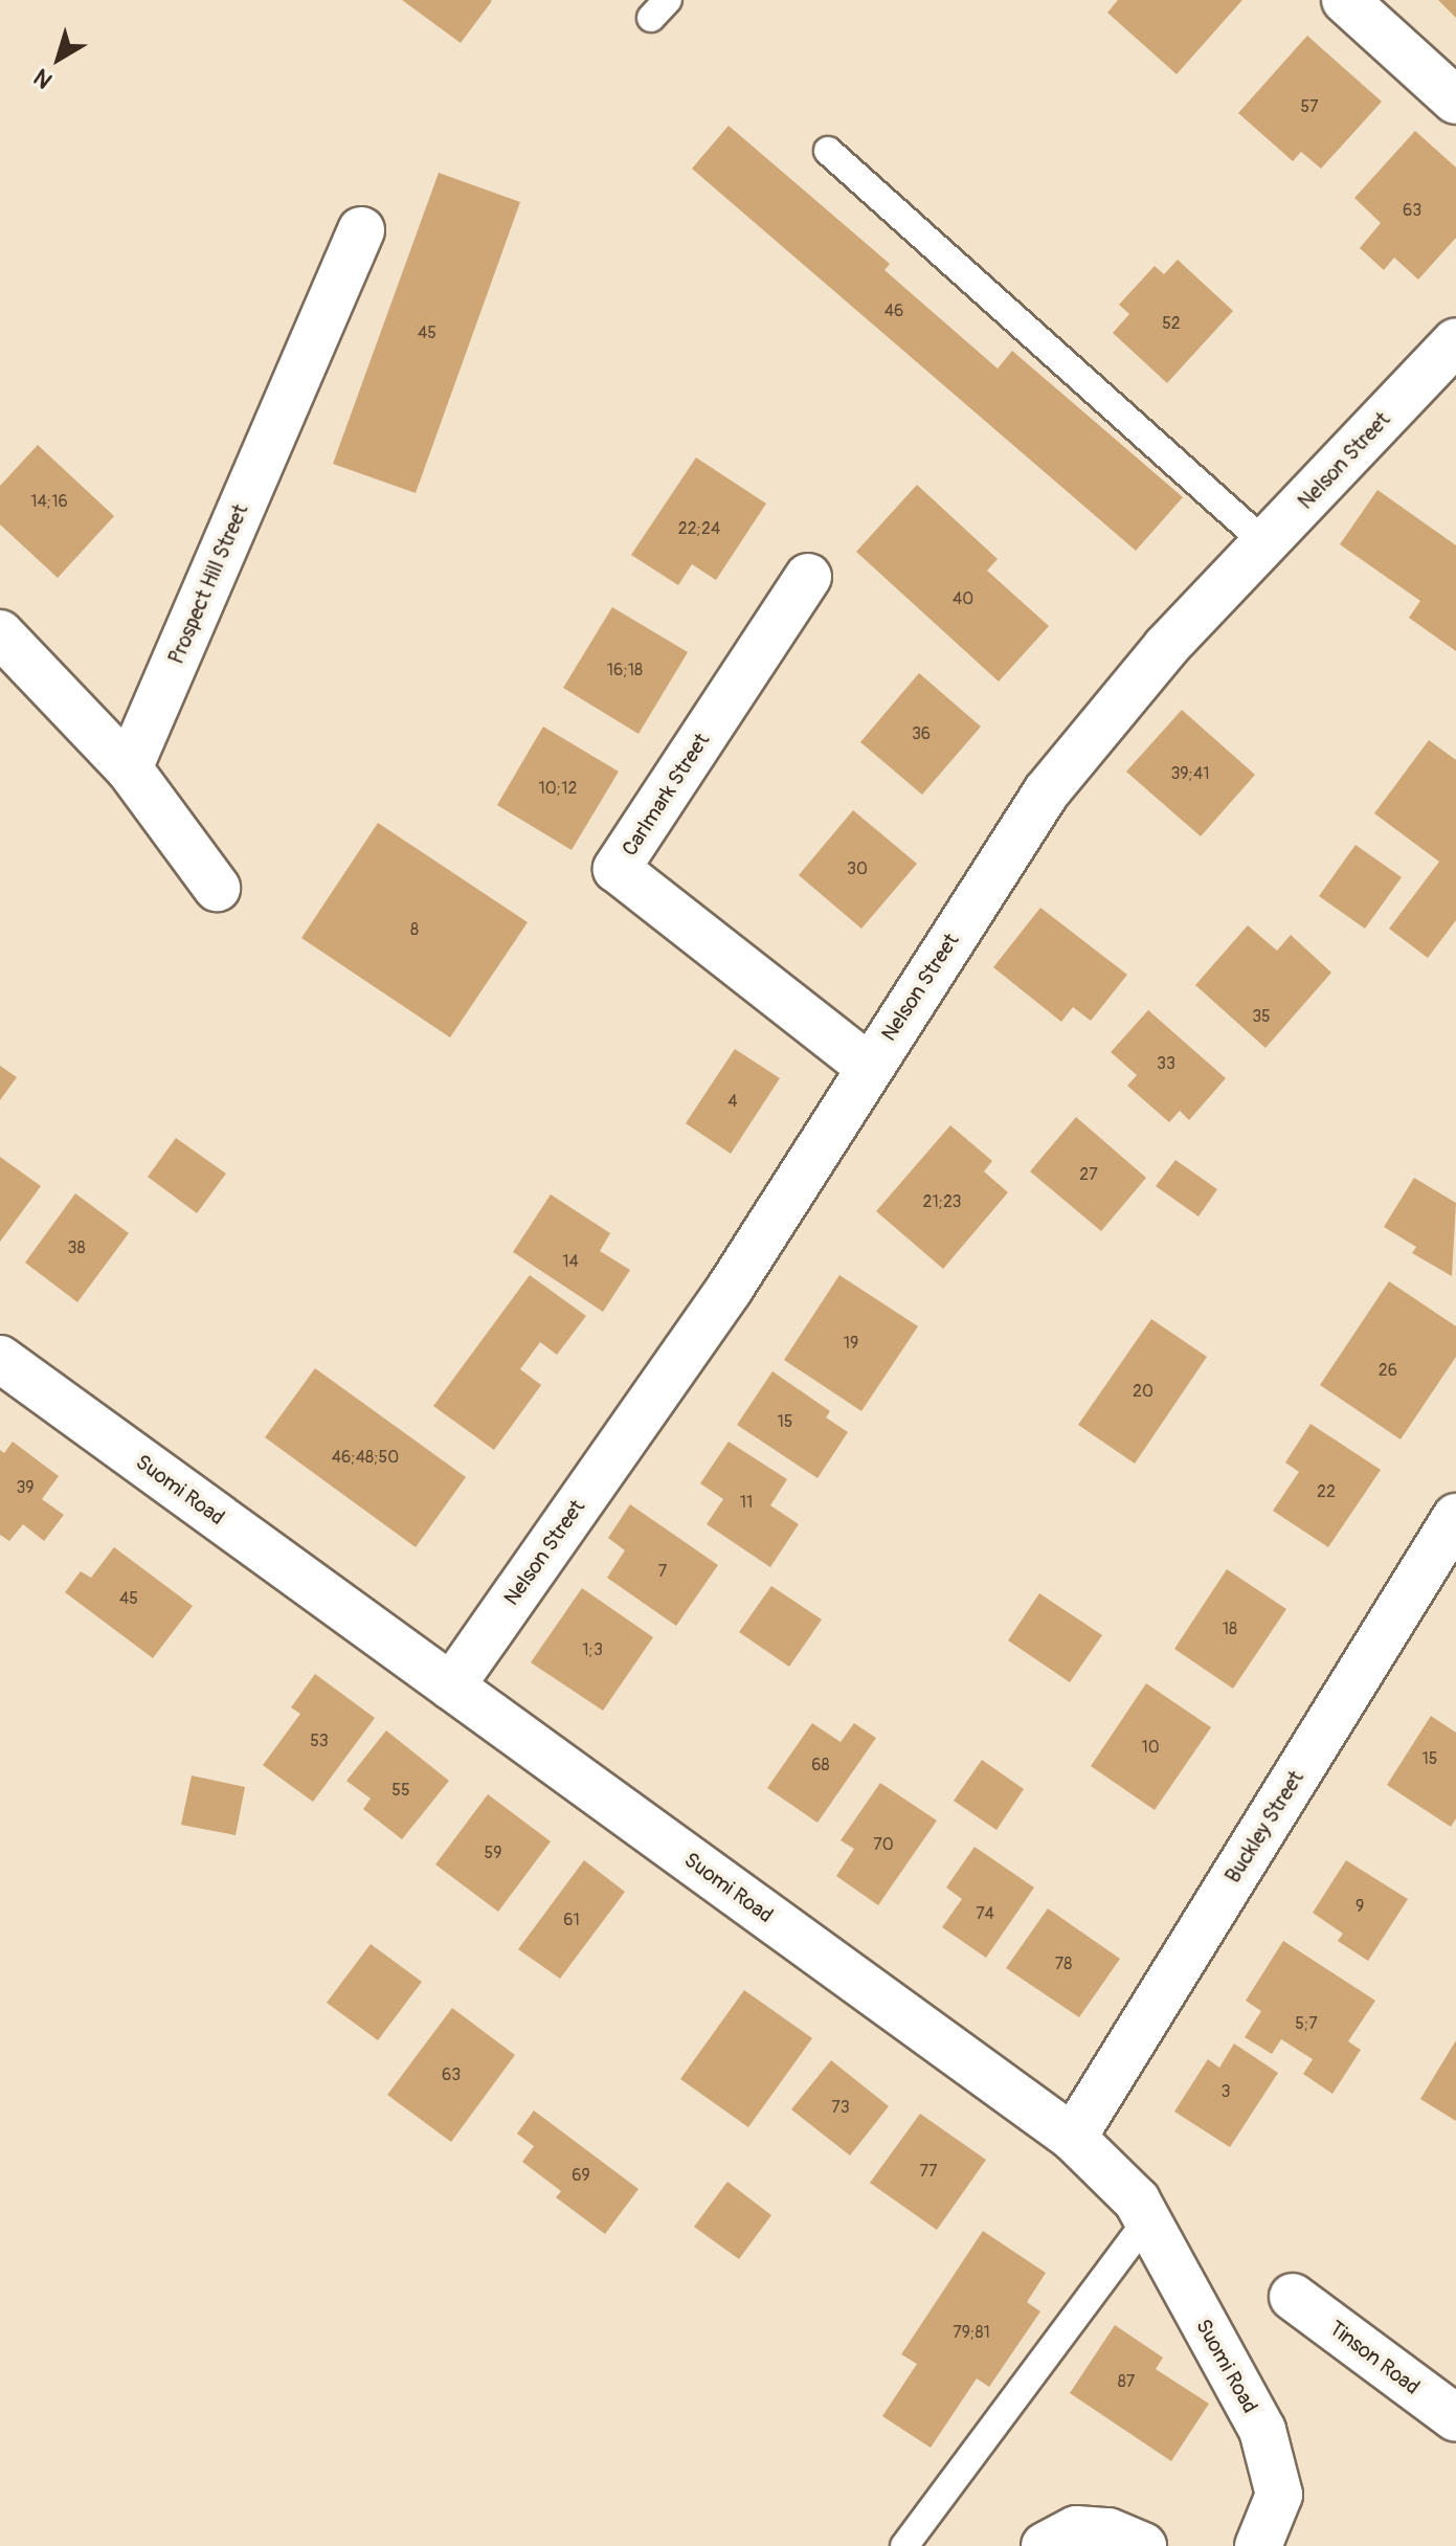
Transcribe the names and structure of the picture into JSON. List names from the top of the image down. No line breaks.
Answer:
{"streets":{"street":["Nelson Street","Prospect Hill Street","Carlmark Street","Suomi Road","Buckley Street","Tinson Road"]},"crossings":[["Nelson Street","Carlmark Street"],["Nelson Street","Suomi Road"],["Suomi Road","Buckley Street"]],"house_numbers":["57","63","46","52","45","14;16","22;24","40","16;18","36","39;41","10;12","30","8","35","33","4","27","21;23","38","14","19","26","20","15","46;48;50","39","22","11","7","45","18","1;3","53","10","15","68","55","70","59","9","74","61","78","5;7","63","3","73","77","69","79;81","87"],"north":"bottom left"}
